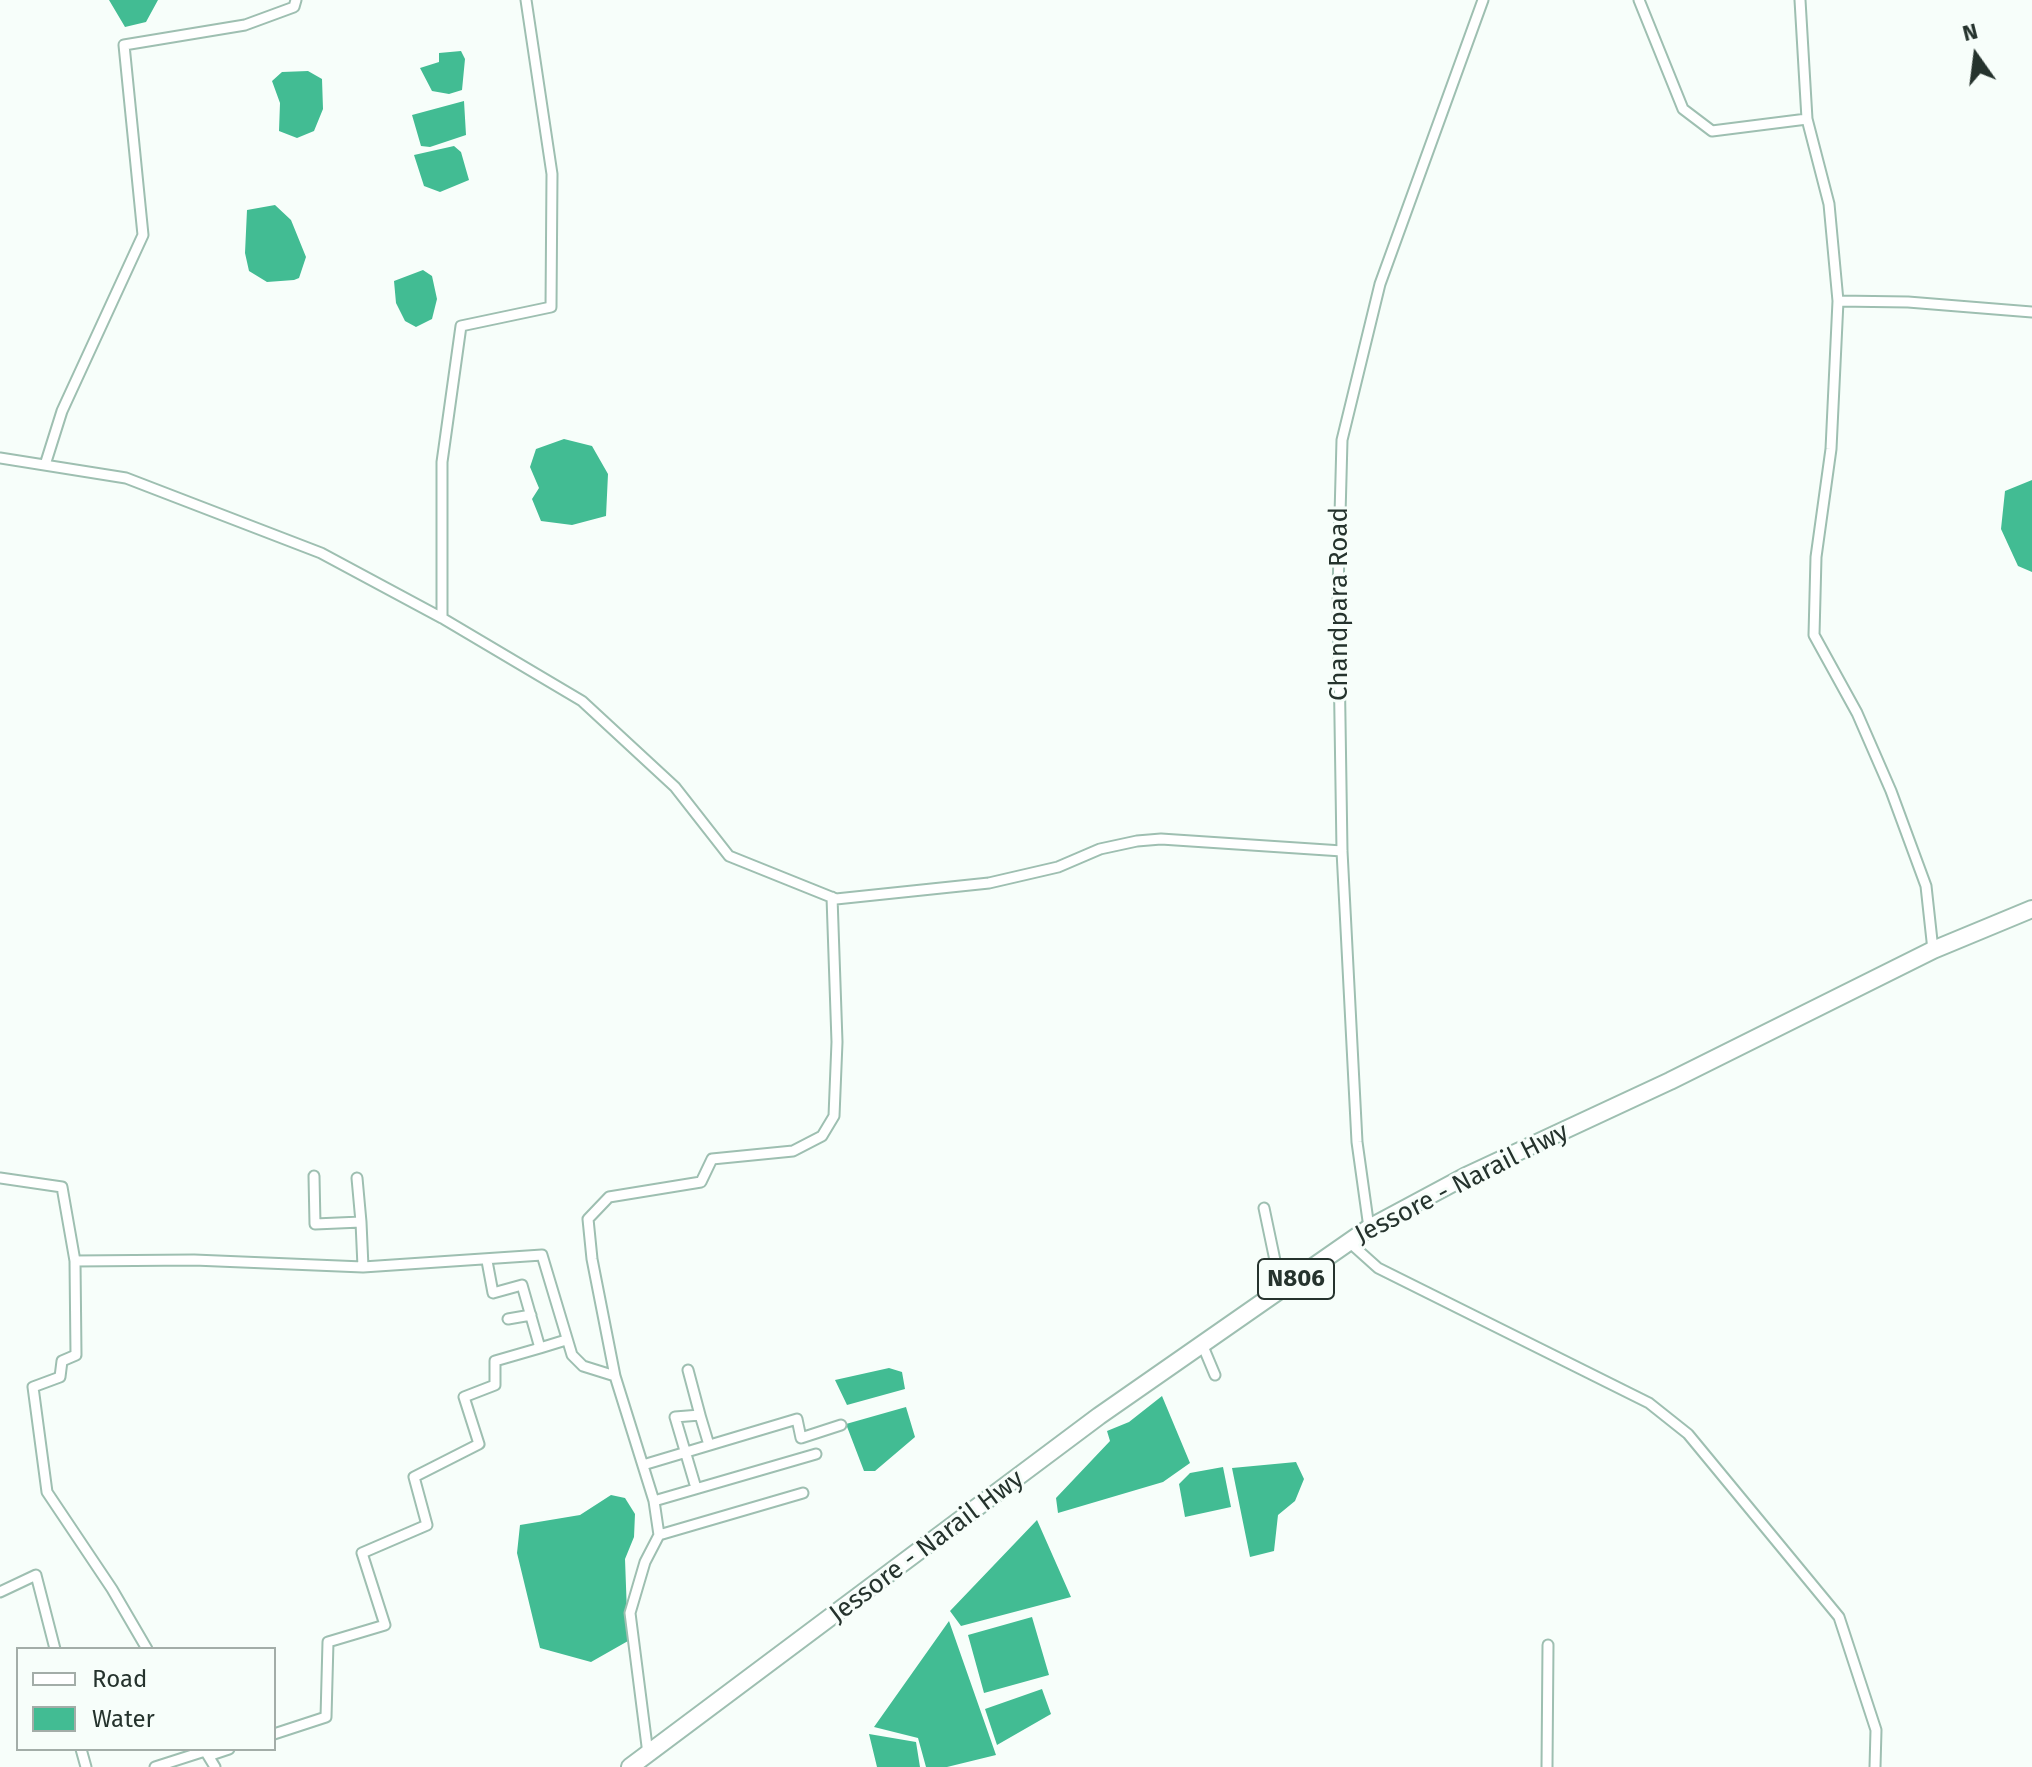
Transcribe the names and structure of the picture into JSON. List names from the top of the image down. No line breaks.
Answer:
{"streets":{"highway":["Jessore - Narail Hwy","N806"],"street":["Chandpara Road"]},"crossings":[["Chandpara Road","Jessore - Narail Hwy"]],"legend":["Road","Water"],"north":"top"}
